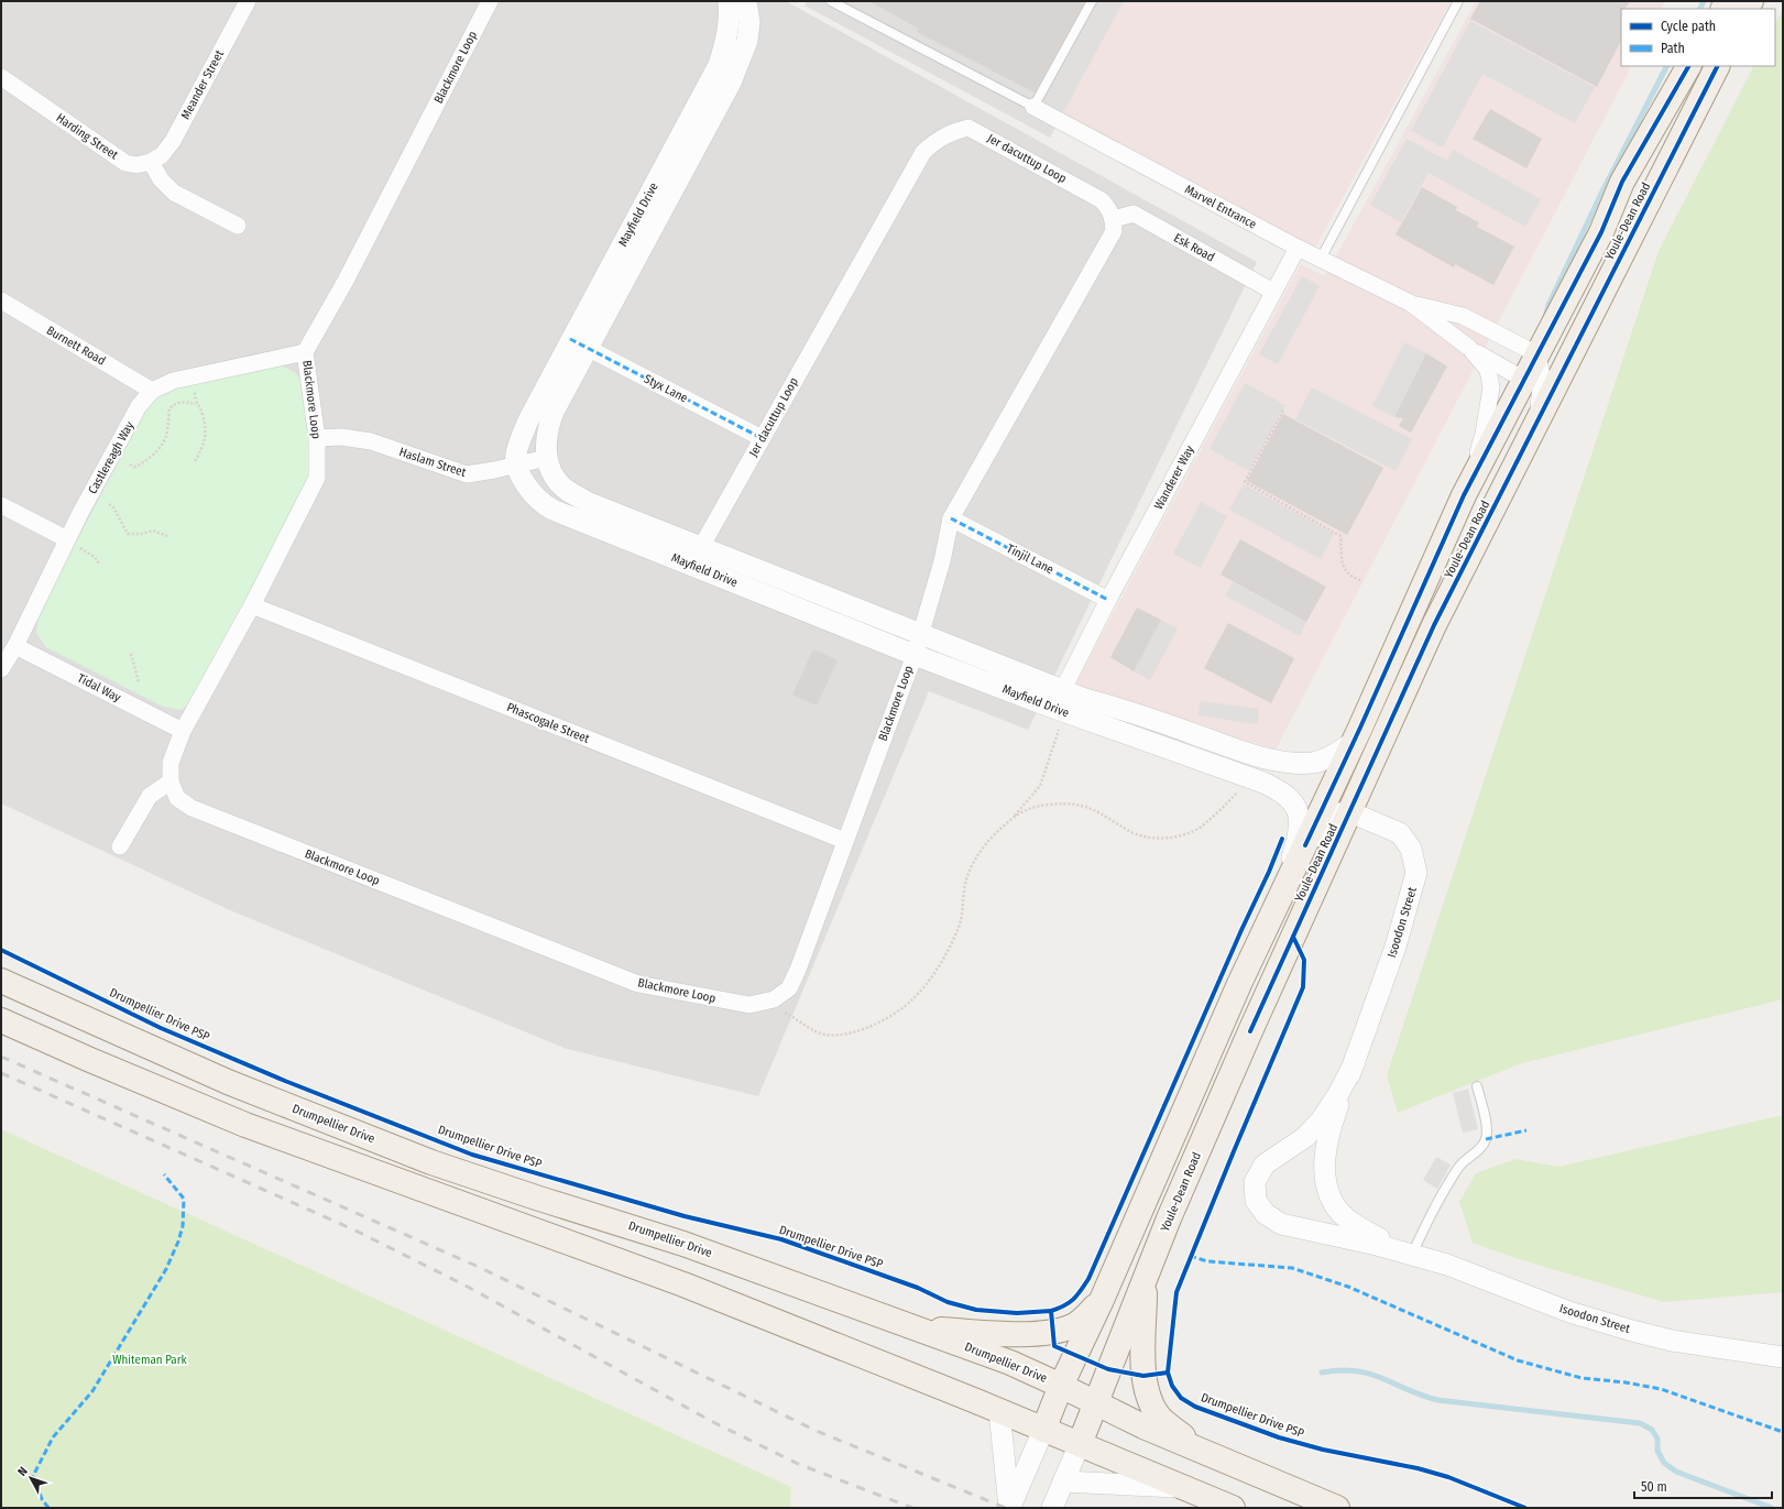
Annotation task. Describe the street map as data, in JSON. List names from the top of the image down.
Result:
{
  "streets": {
    "main road": ["Youle-Dean Road", "Drumpellier Drive"],
    "street": [
      "Blackmore Loop",
      "Meander Street",
      "Harding Street",
      "Jer dacuttup Loop",
      "Marvel Entrance",
      "Mayfield Drive",
      "Esk Road",
      "Burnett Road",
      "Styx Lane",
      "Castlereagh Way",
      "Haslam Street",
      "Wanderer Way",
      "Tinjil Lane",
      "Tidal Way",
      "Phascogale Street",
      "Isoodon Street"
    ],
    "cycle path": ["Drumpellier Drive PSP"]
  },
  "crossings": [
    ["Blackmore Loop", "Mayfield Drive"],
    ["Blackmore Loop", "Castlereagh Way"],
    ["Blackmore Loop", "Haslam Street"],
    ["Blackmore Loop", "Tidal Way"],
    ["Blackmore Loop", "Phascogale Street"],
    ["Meander Street", "Harding Street"],
    ["Jer dacuttup Loop", "Mayfield Drive"],
    ["Jer dacuttup Loop", "Esk Road"],
    ["Jer dacuttup Loop", "Styx Lane"],
    ["Marvel Entrance", "Youle-Dean Road"],
    ["Marvel Entrance", "Wanderer Way"],
    ["Mayfield Drive", "Youle-Dean Road"],
    ["Mayfield Drive", "Styx Lane"],
    ["Mayfield Drive", "Haslam Street"],
    ["Mayfield Drive", "Wanderer Way"],
    ["Youle-Dean Road", "Isoodon Street"],
    ["Youle-Dean Road", "Drumpellier Drive"],
    ["Esk Road", "Wanderer Way"],
    ["Burnett Road", "Castlereagh Way"],
    ["Castlereagh Way", "Tidal Way"],
    ["Wanderer Way", "Tinjil Lane"]
  ],
  "parks": ["Whiteman Park"],
  "legend": ["Cycle path", "Path"],
  "scale_bar": "50 m",
  "north": "top left"
}
